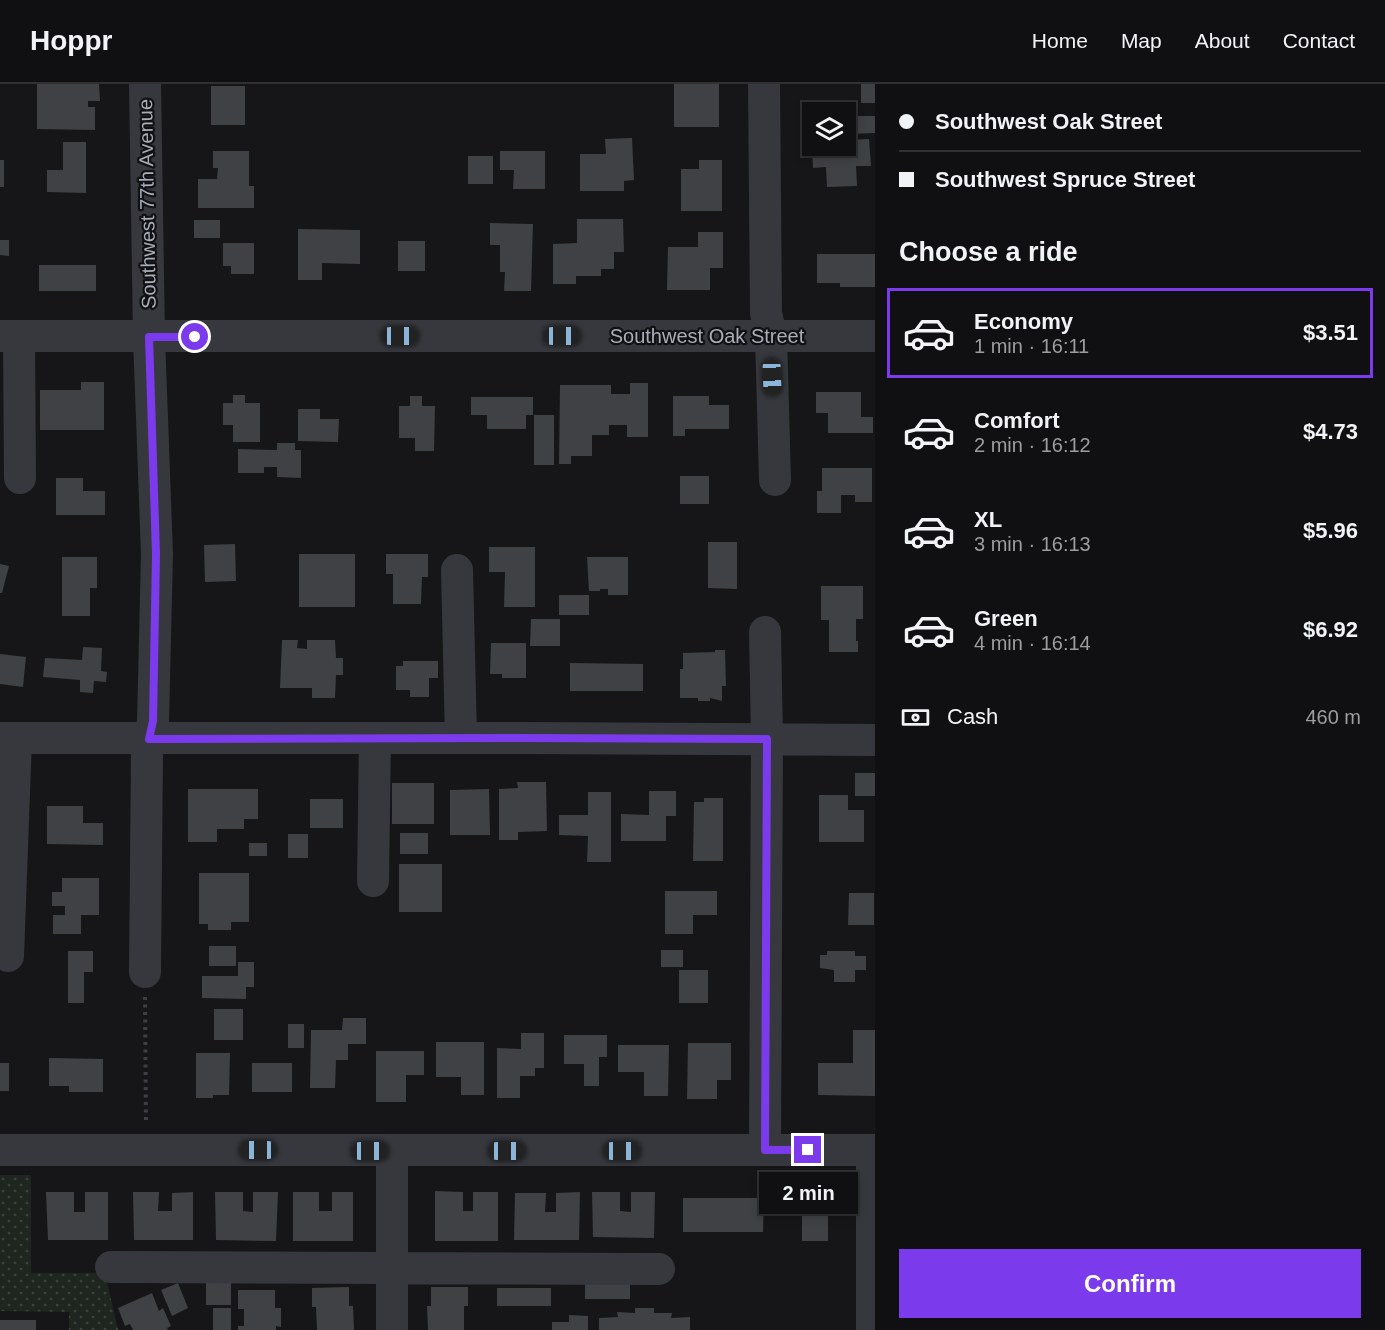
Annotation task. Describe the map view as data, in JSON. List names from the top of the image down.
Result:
{
  "streets": {
    "street": ["Southwest 77th Avenue", "Southwest Oak Street"]
  },
  "crossings": [
    ["Southwest 77th Avenue", "Southwest Oak Street"]
  ],
  "page": {
    "header": "Hoppr",
    "nav": [
      "Home",
      "Map",
      "About",
      "Contact"
    ],
    "banner": ["Southwest Oak Street", "Southwest Spruce Street"],
    "heading": "Choose a ride",
    "list": [
      {
        "name": "Economy",
        "note": "1 min · 16:11",
        "value": "$3.51"
      },
      {
        "name": "Comfort",
        "note": "2 min · 16:12",
        "value": "$4.73"
      },
      {
        "name": "XL",
        "note": "3 min · 16:13",
        "value": "$5.96"
      },
      {
        "name": "Green",
        "note": "4 min · 16:14",
        "value": "$6.92"
      }
    ],
    "pay": ["Cash", "460 m"],
    "bubble": "2 min",
    "buttons": "Confirm"
  }
}
